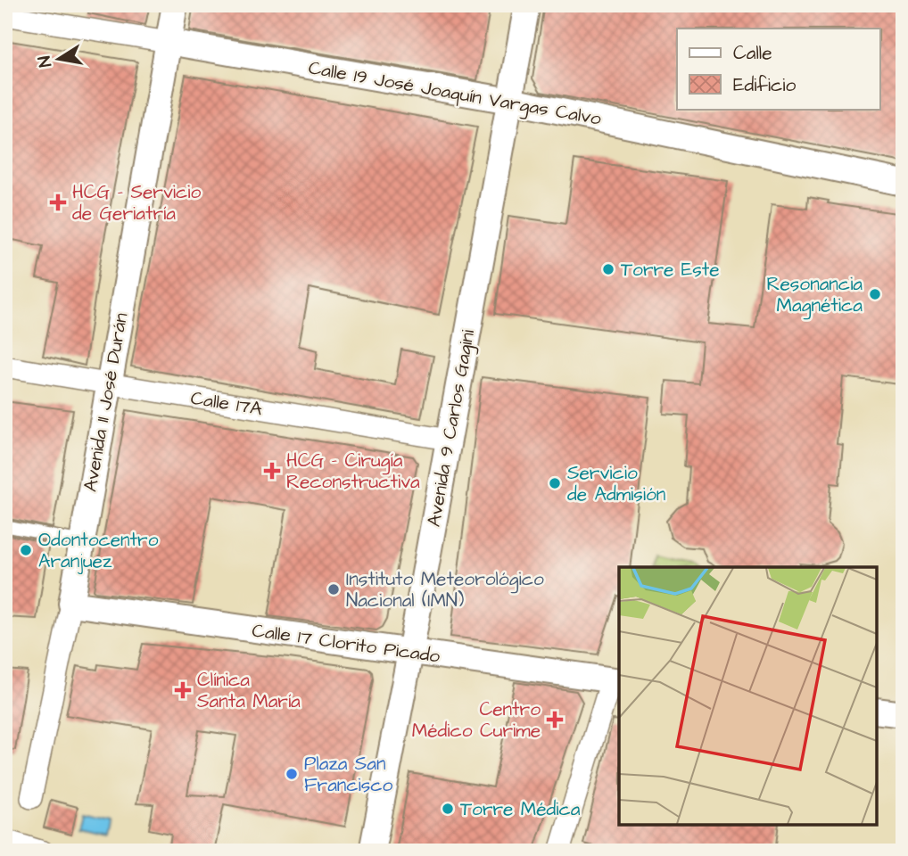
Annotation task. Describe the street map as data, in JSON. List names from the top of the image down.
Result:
{
  "streets": {
    "street": [
      "Calle 19 José Joaquín Vargas Calvo",
      "Avenida 11 José Durán",
      "Calle 17A",
      "Avenida 9 Carlos Gagini",
      "Calle 17 Clorito Picado"
    ]
  },
  "crossings": [
    ["Calle 19 José Joaquín Vargas Calvo", "Avenida 11 José Durán"],
    ["Calle 19 José Joaquín Vargas Calvo", "Avenida 9 Carlos Gagini"],
    ["Avenida 11 José Durán", "Calle 17A"],
    ["Avenida 11 José Durán", "Calle 17 Clorito Picado"],
    ["Calle 17A", "Avenida 9 Carlos Gagini"],
    ["Avenida 9 Carlos Gagini", "Calle 17 Clorito Picado"]
  ],
  "places": {
    "health": [
      "HCG - Servicio de Geriatría",
      "HCG - Cirugía Reconstructiva",
      "Clínica Santa María",
      "Centro Médico Curime"
    ],
    "other": [
      "Torre Este",
      "Resonancia Magnética",
      "Servicio de Admisión",
      "Odontocentro Aranjuez",
      "Instituto Meteorológico Nacional (IMN)",
      "Plaza San Francisco",
      "Torre Médica"
    ]
  },
  "legend": ["Calle", "Edificio"],
  "north": "left"
}
